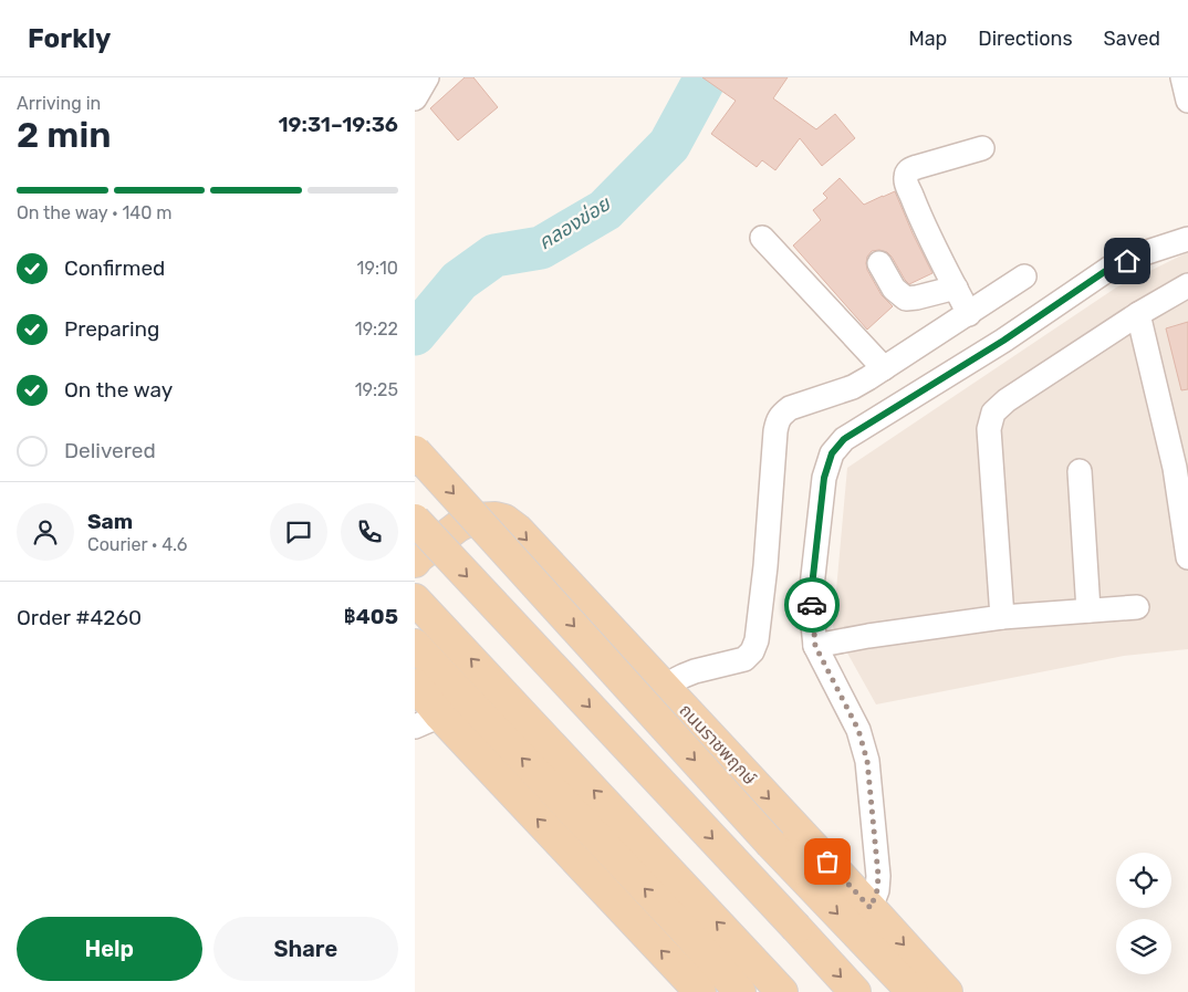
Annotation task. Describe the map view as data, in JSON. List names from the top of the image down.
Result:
{
  "streets": {
    "main road": ["ถนนราชพฤกษ์"]
  },
  "water": ["คลองข่อย"],
  "page": {
    "header": "Forkly",
    "nav": ["Map", "Directions", "Saved"],
    "heading": ["2 min", "Arriving in", "19:31–19:36"],
    "panel": [
      "Sam",
      "Courier · 4.6",
      "Order #4260",
      "฿405"
    ],
    "bar": "On the way · 140 m",
    "list": [
      ["Confirmed", "19:10"],
      ["Preparing", "19:22"],
      ["On the way", "19:25"],
      "Delivered"
    ],
    "buttons": ["Help", "Share"]
  }
}
